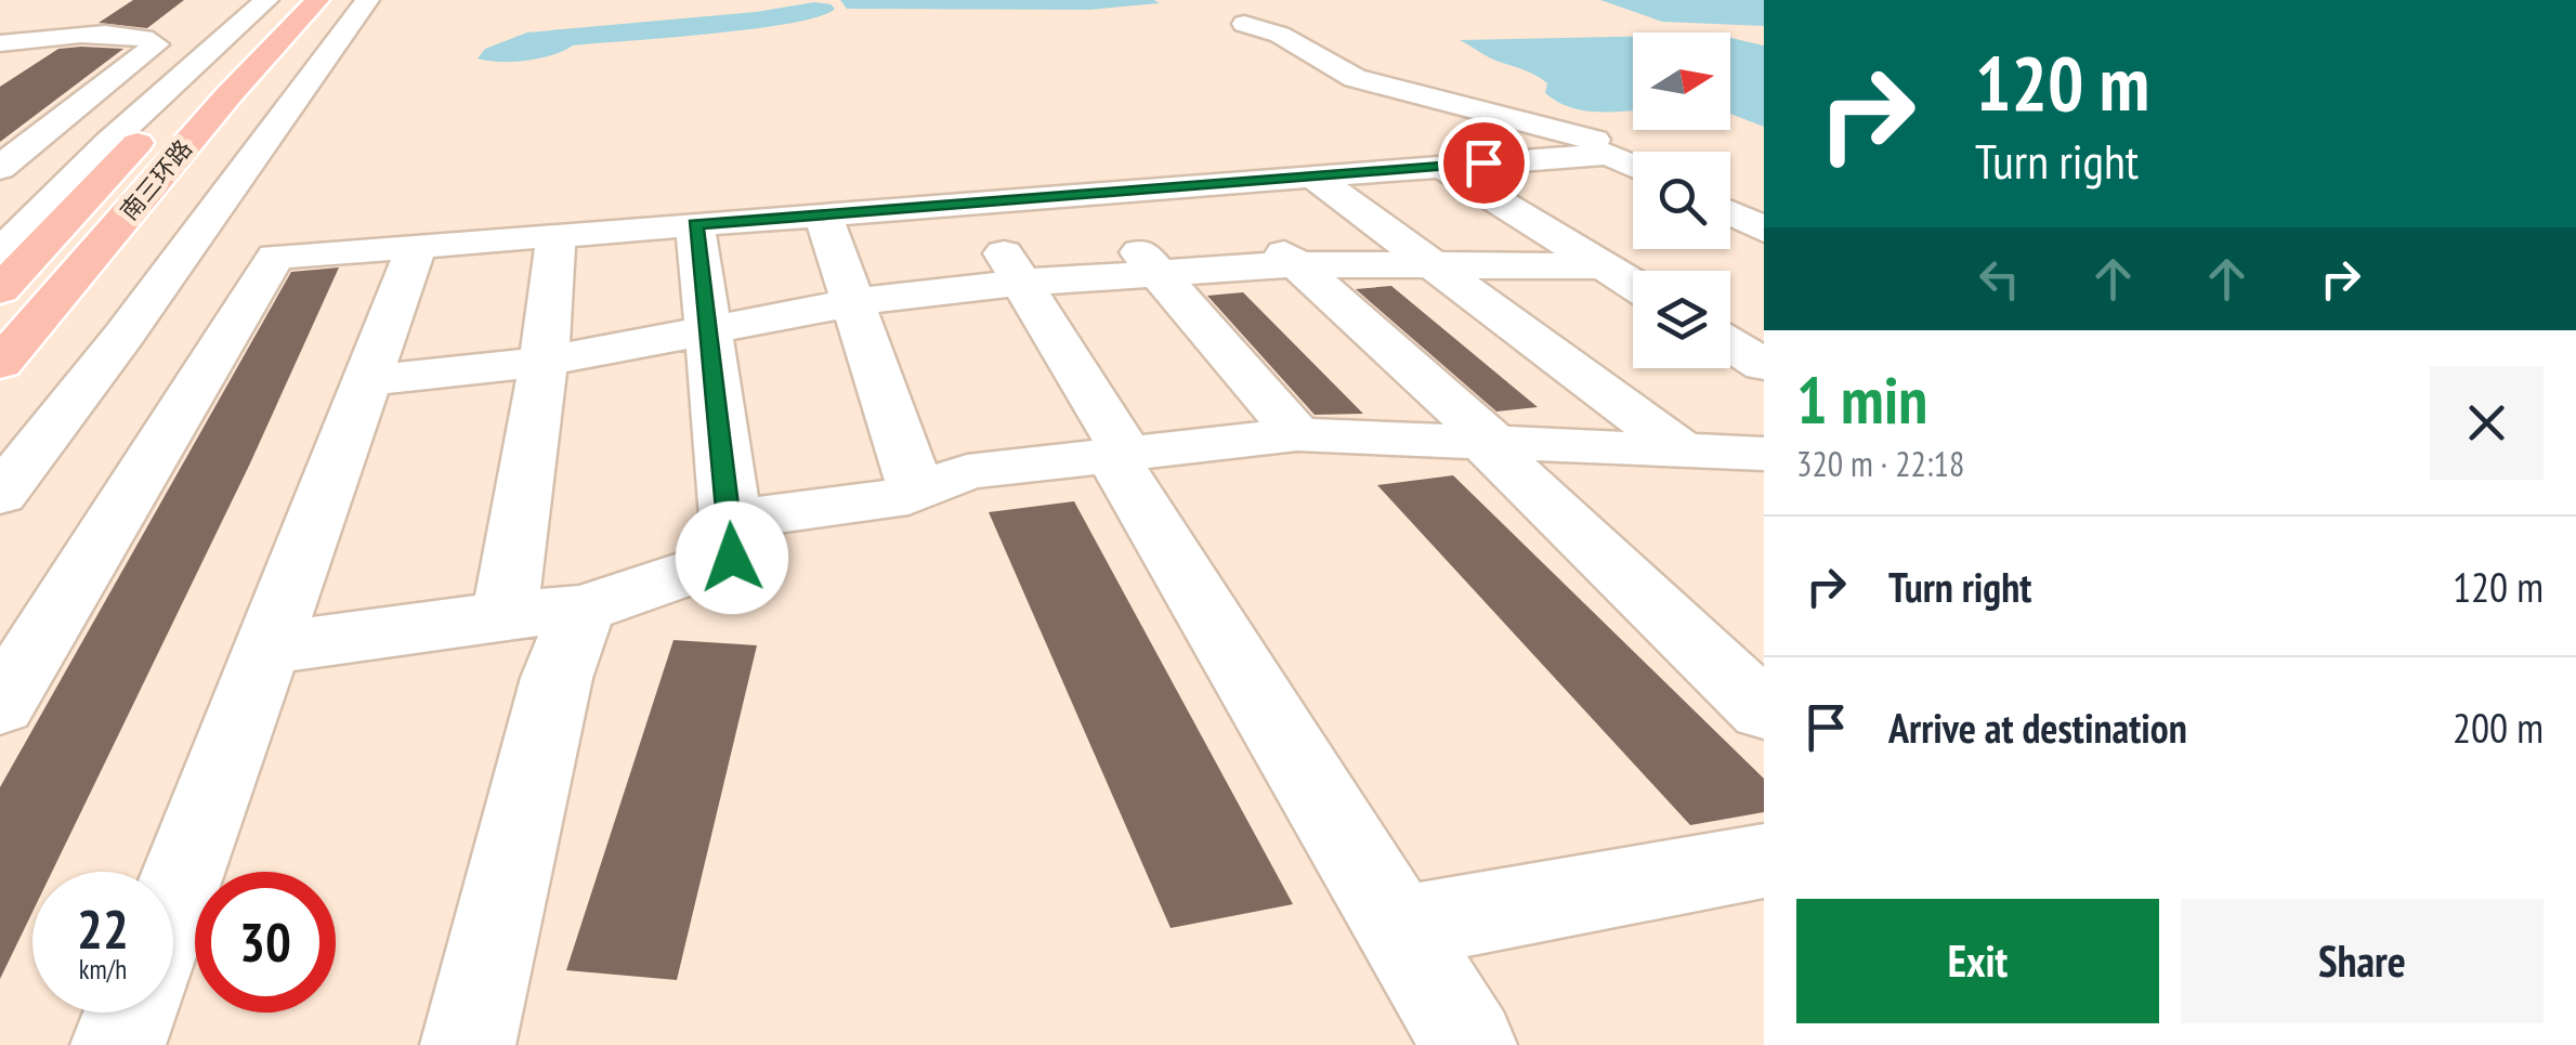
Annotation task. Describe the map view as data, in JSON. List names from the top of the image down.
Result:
{
  "streets": {
    "main road": ["南三环路"]
  },
  "north": "right",
  "page": {
    "turn": ["120 m", "Turn right"],
    "heading": ["1 min", "320 m · 22:18"],
    "list": [
      {
        "name": "Turn right",
        "value": "120 m"
      },
      {
        "name": "Arrive at destination",
        "value": "200 m"
      }
    ],
    "speed": "22 km/h",
    "limit": "30",
    "buttons": ["Exit", "Share"]
  }
}
